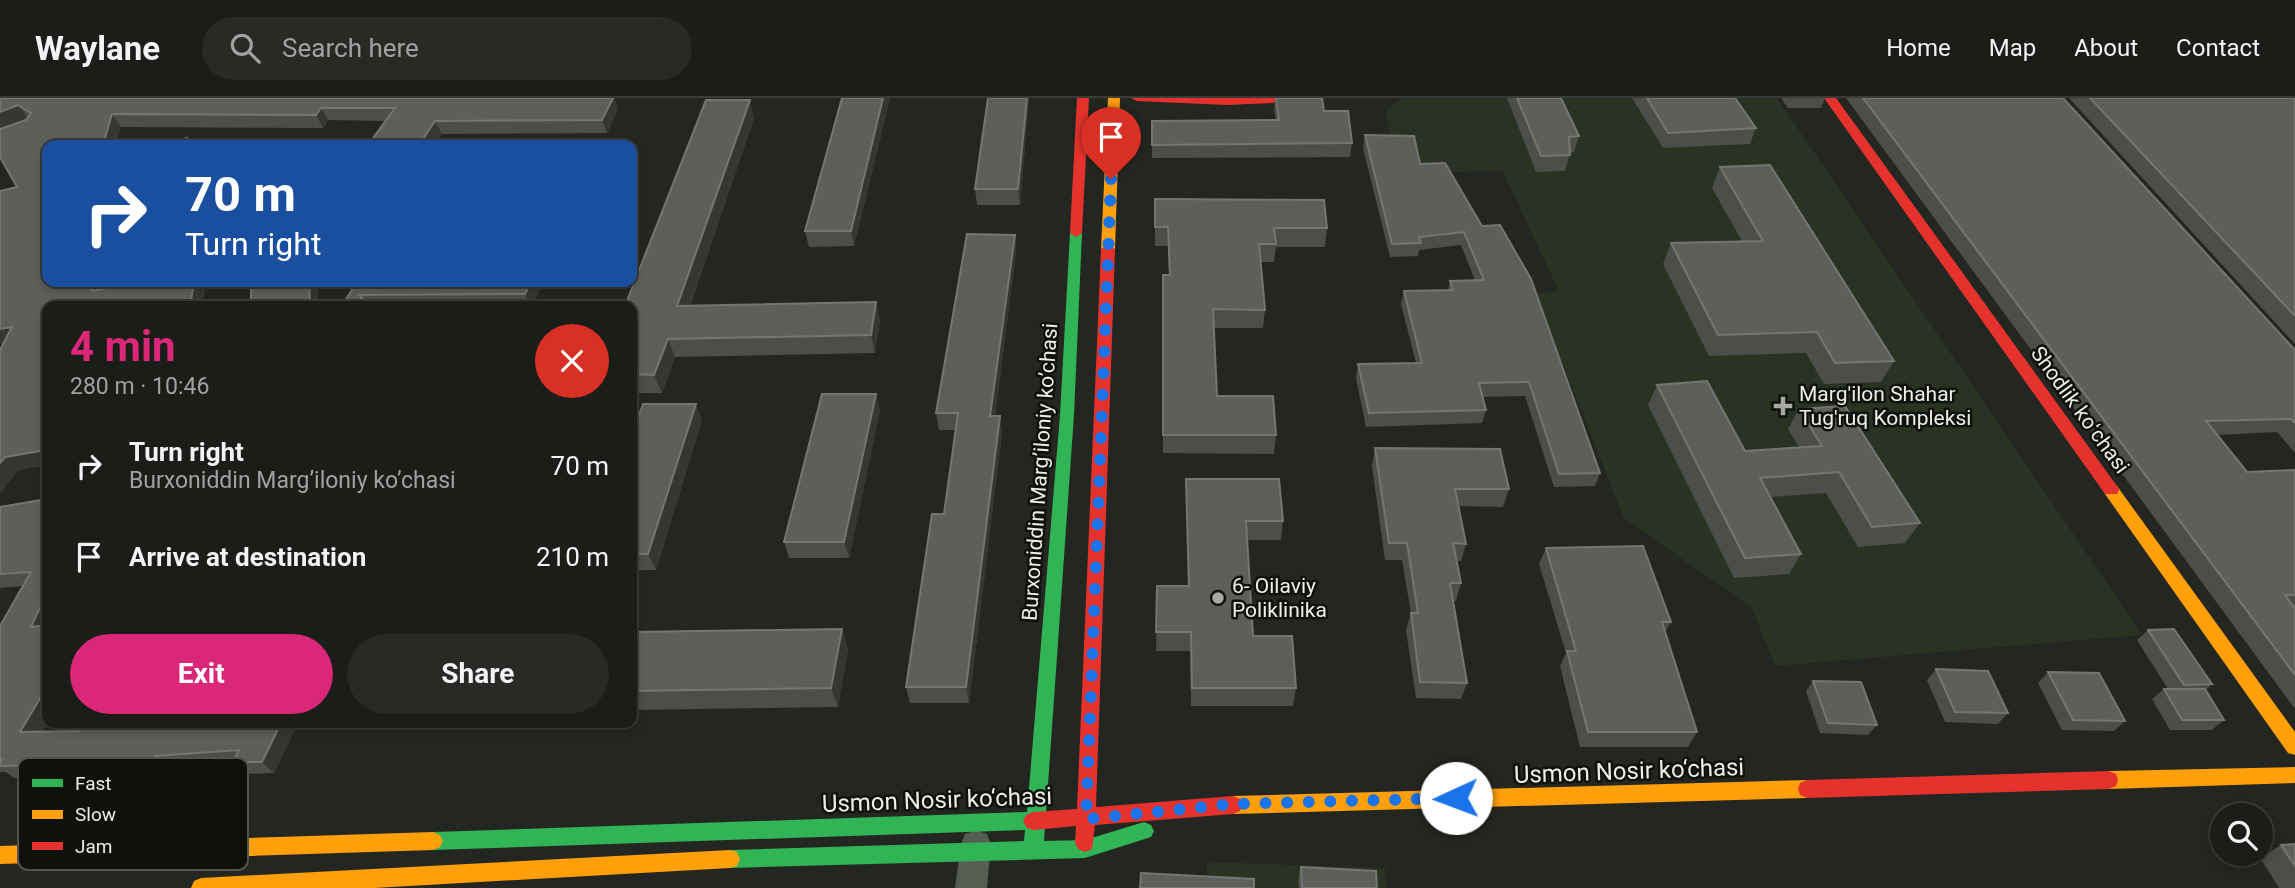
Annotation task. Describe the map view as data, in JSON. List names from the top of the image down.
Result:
{
  "streets": {
    "main road": ["Shodlik koʻchasi", "Burxoniddin Marg’iloniy ko’chasi", "Usmon Nosir ko‘chasi"]
  },
  "crossings": [
    ["Burxoniddin Marg’iloniy ko’chasi", "Usmon Nosir ko‘chasi"]
  ],
  "places": {
    "health": ["Marg'ilon Shahar Tug'ruq Kompleksi"],
    "other": ["6- Oilaviy Poliklinika"]
  },
  "legend": ["Fast", "Slow", "Jam"],
  "page": {
    "header": "Waylane",
    "search": "Search here",
    "nav": [
      "Home",
      "Map",
      "About",
      "Contact"
    ],
    "turn": ["70 m", "Turn right"],
    "heading": ["4 min", "280 m · 10:46"],
    "list": [
      {
        "name": "Turn right",
        "note": "Burxoniddin Marg’iloniy ko’chasi",
        "value": "70 m"
      },
      {
        "name": "Arrive at destination",
        "value": "210 m"
      }
    ],
    "buttons": ["Exit", "Share"]
  }
}
